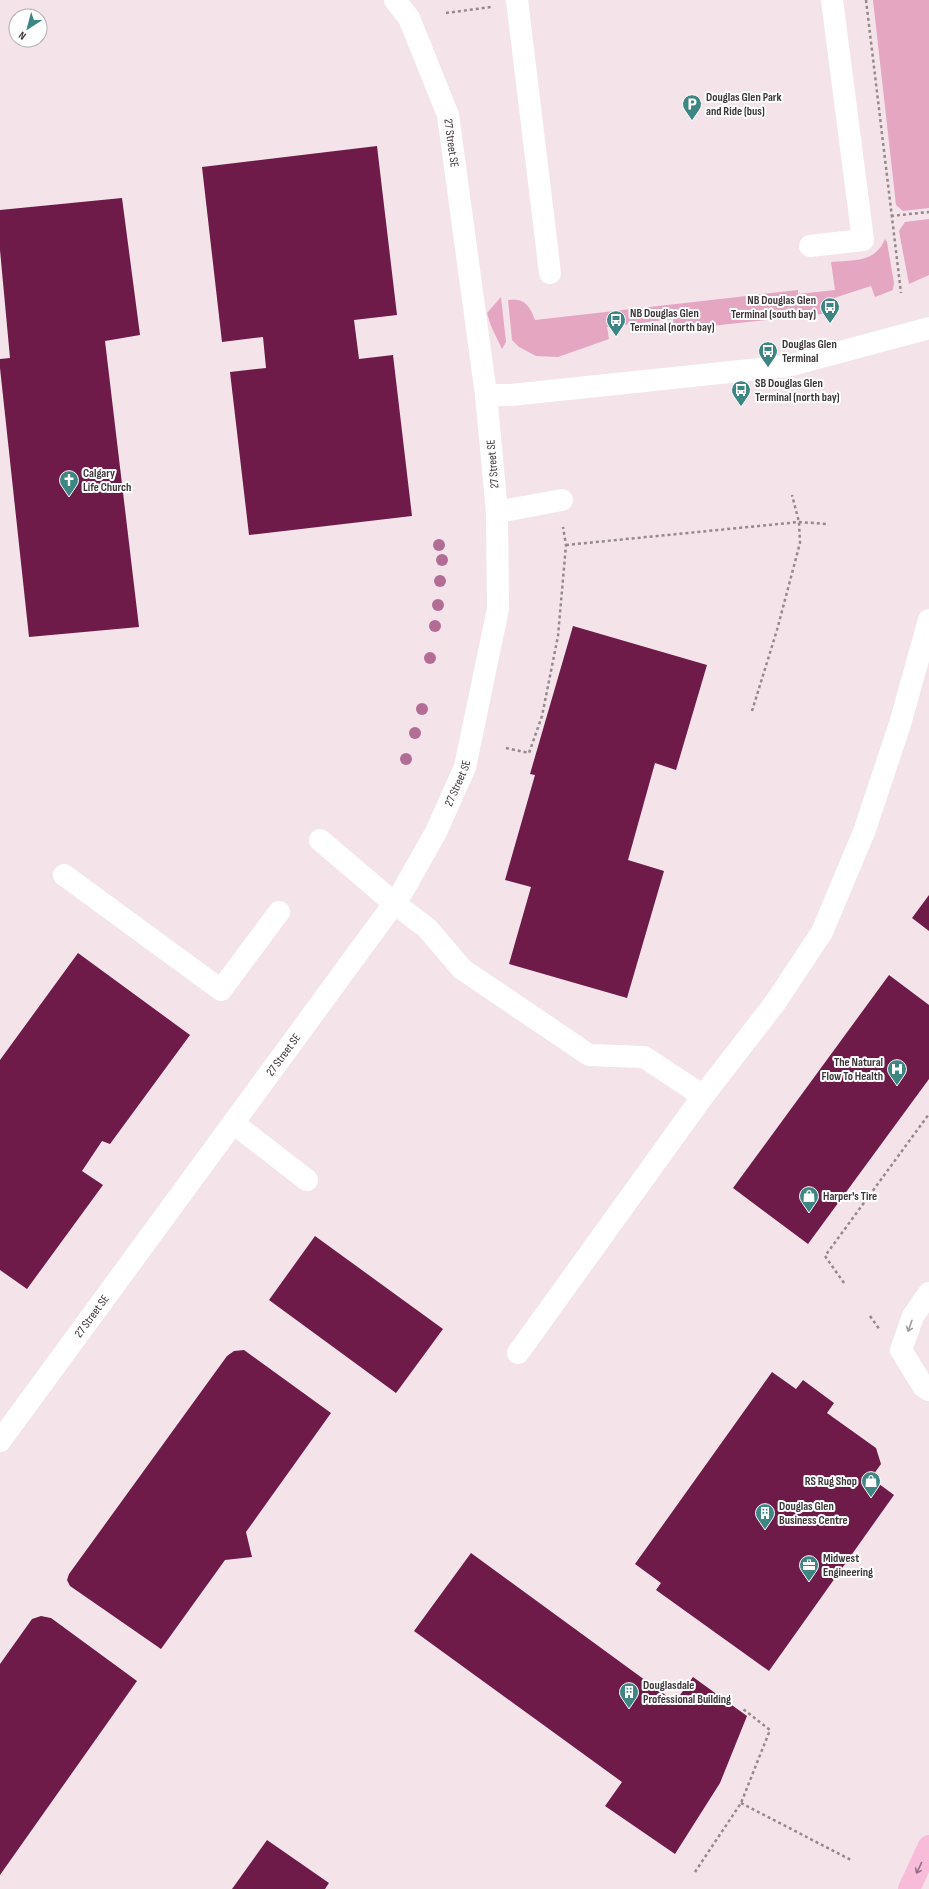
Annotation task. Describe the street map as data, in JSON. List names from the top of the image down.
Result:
{
  "streets": {
    "street": ["27 Street SE"]
  },
  "places": {
    "parking": ["Douglas Glen Park and Ride (bus)"],
    "bus stop": [
      "NB Douglas Glen Terminal (south bay)",
      "NB Douglas Glen Terminal (north bay)",
      "Douglas Glen Terminal",
      "SB Douglas Glen Terminal (north bay)"
    ],
    "church": ["Calgary Life Church"],
    "hospital": ["The Natural Flow To Health"],
    "shop": ["Harper's Tire", "RS Rug Shop"],
    "building": ["Douglas Glen Business Centre", "Douglasdale Professional Building"],
    "office": ["Midwest Engineering"]
  },
  "north": "bottom left"
}
